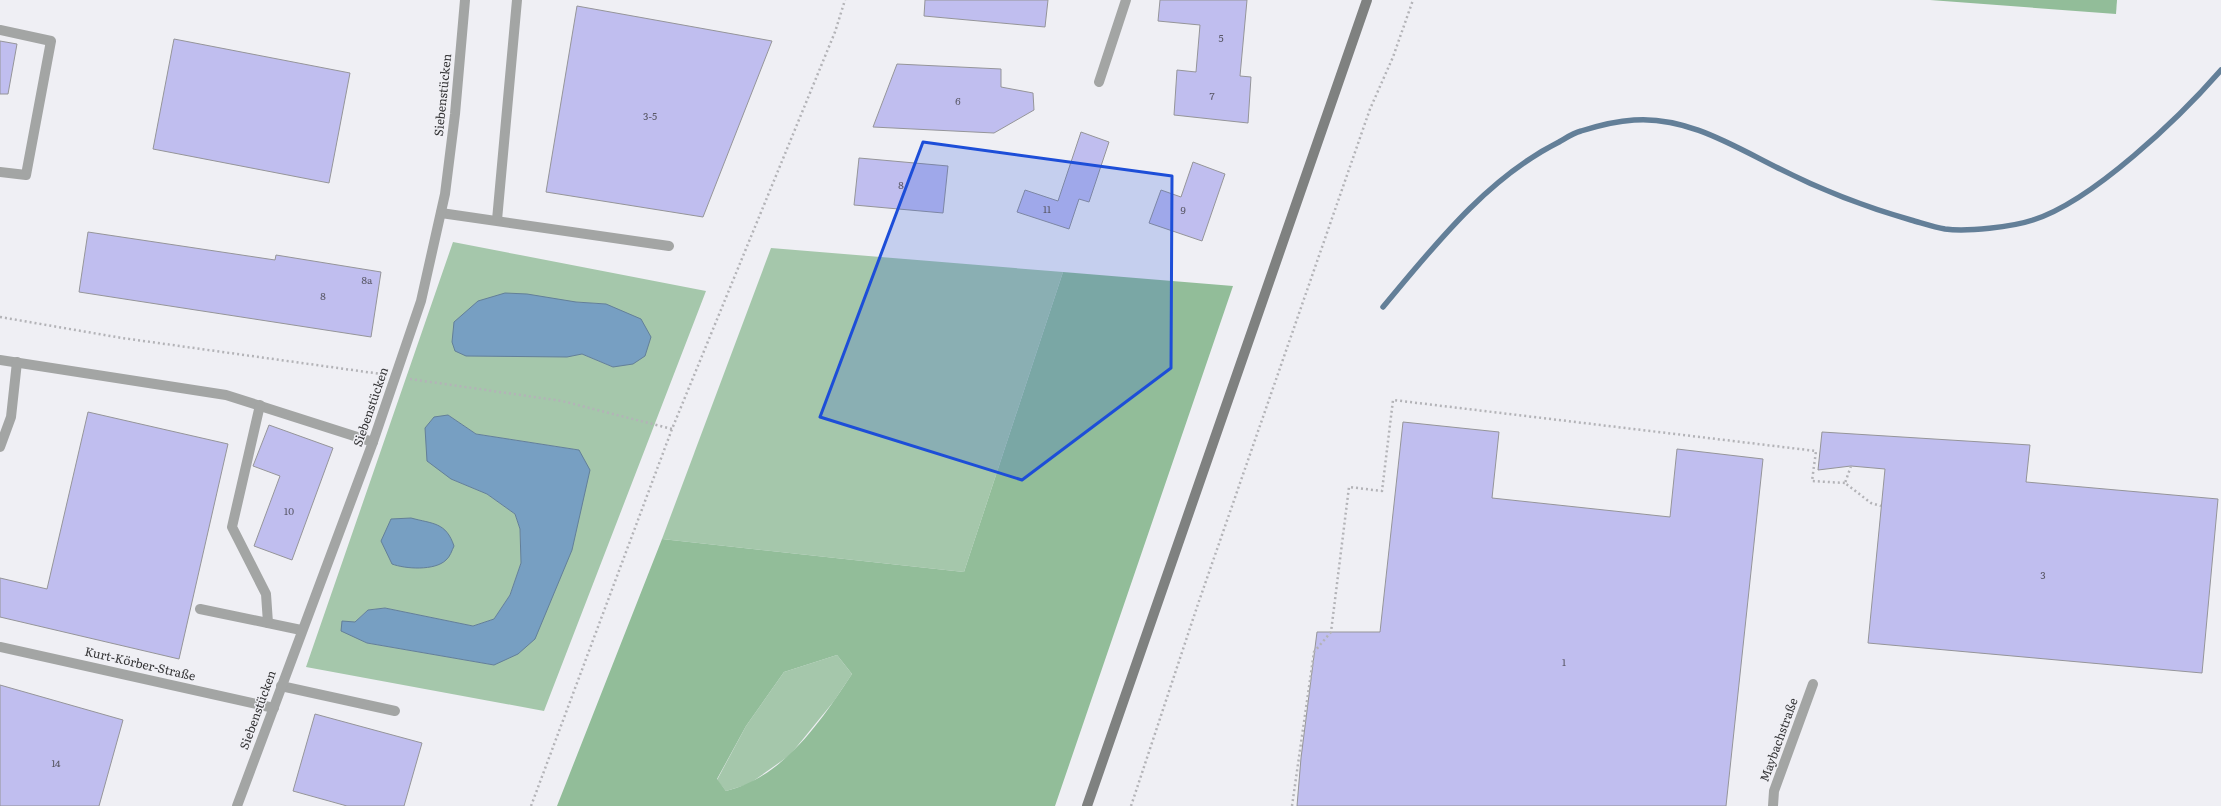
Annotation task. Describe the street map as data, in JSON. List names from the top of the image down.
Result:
{
  "streets": {
    "street": ["Siebenstücken", "Kurt-Körber-Straße", "Maybachstraße"]
  },
  "crossings": [
    ["Siebenstücken", "Kurt-Körber-Straße"]
  ],
  "house_numbers": [
    "5",
    "7",
    "6",
    "3-5",
    "8",
    "11",
    "9",
    "8a",
    "8",
    "10",
    "3",
    "1",
    "14"
  ]
}
